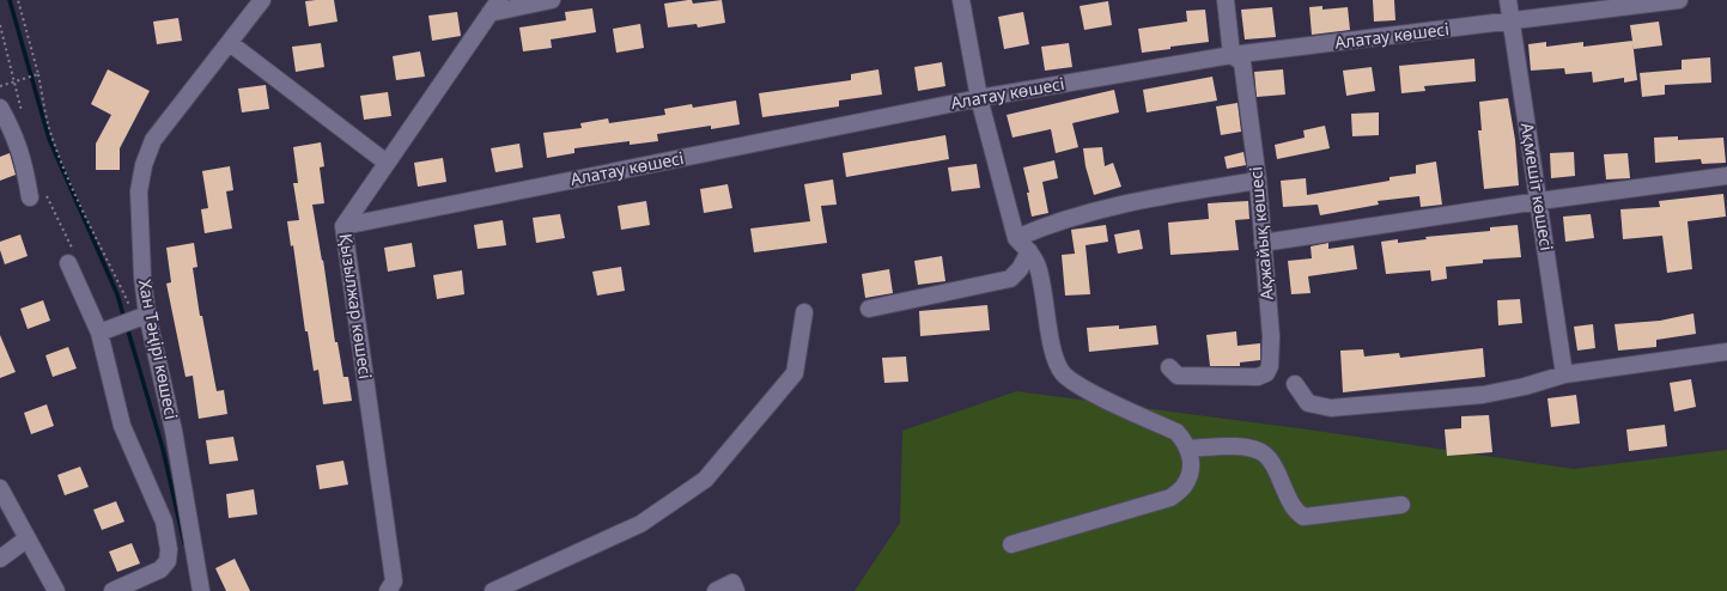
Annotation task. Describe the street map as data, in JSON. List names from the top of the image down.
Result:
{
  "streets": {
    "street": [
      "Алатау көшесі",
      "Ақмешіт көшесі",
      "Ақжайық көшесі",
      "Қызылжар көшесі",
      "Хан Тәңірі көшесі"
    ]
  },
  "crossings": [
    ["Алатау көшесі", "Ақмешіт көшесі"],
    ["Алатау көшесі", "Ақжайық көшесі"],
    ["Алатау көшесі", "Қызылжар көшесі"]
  ]
}
